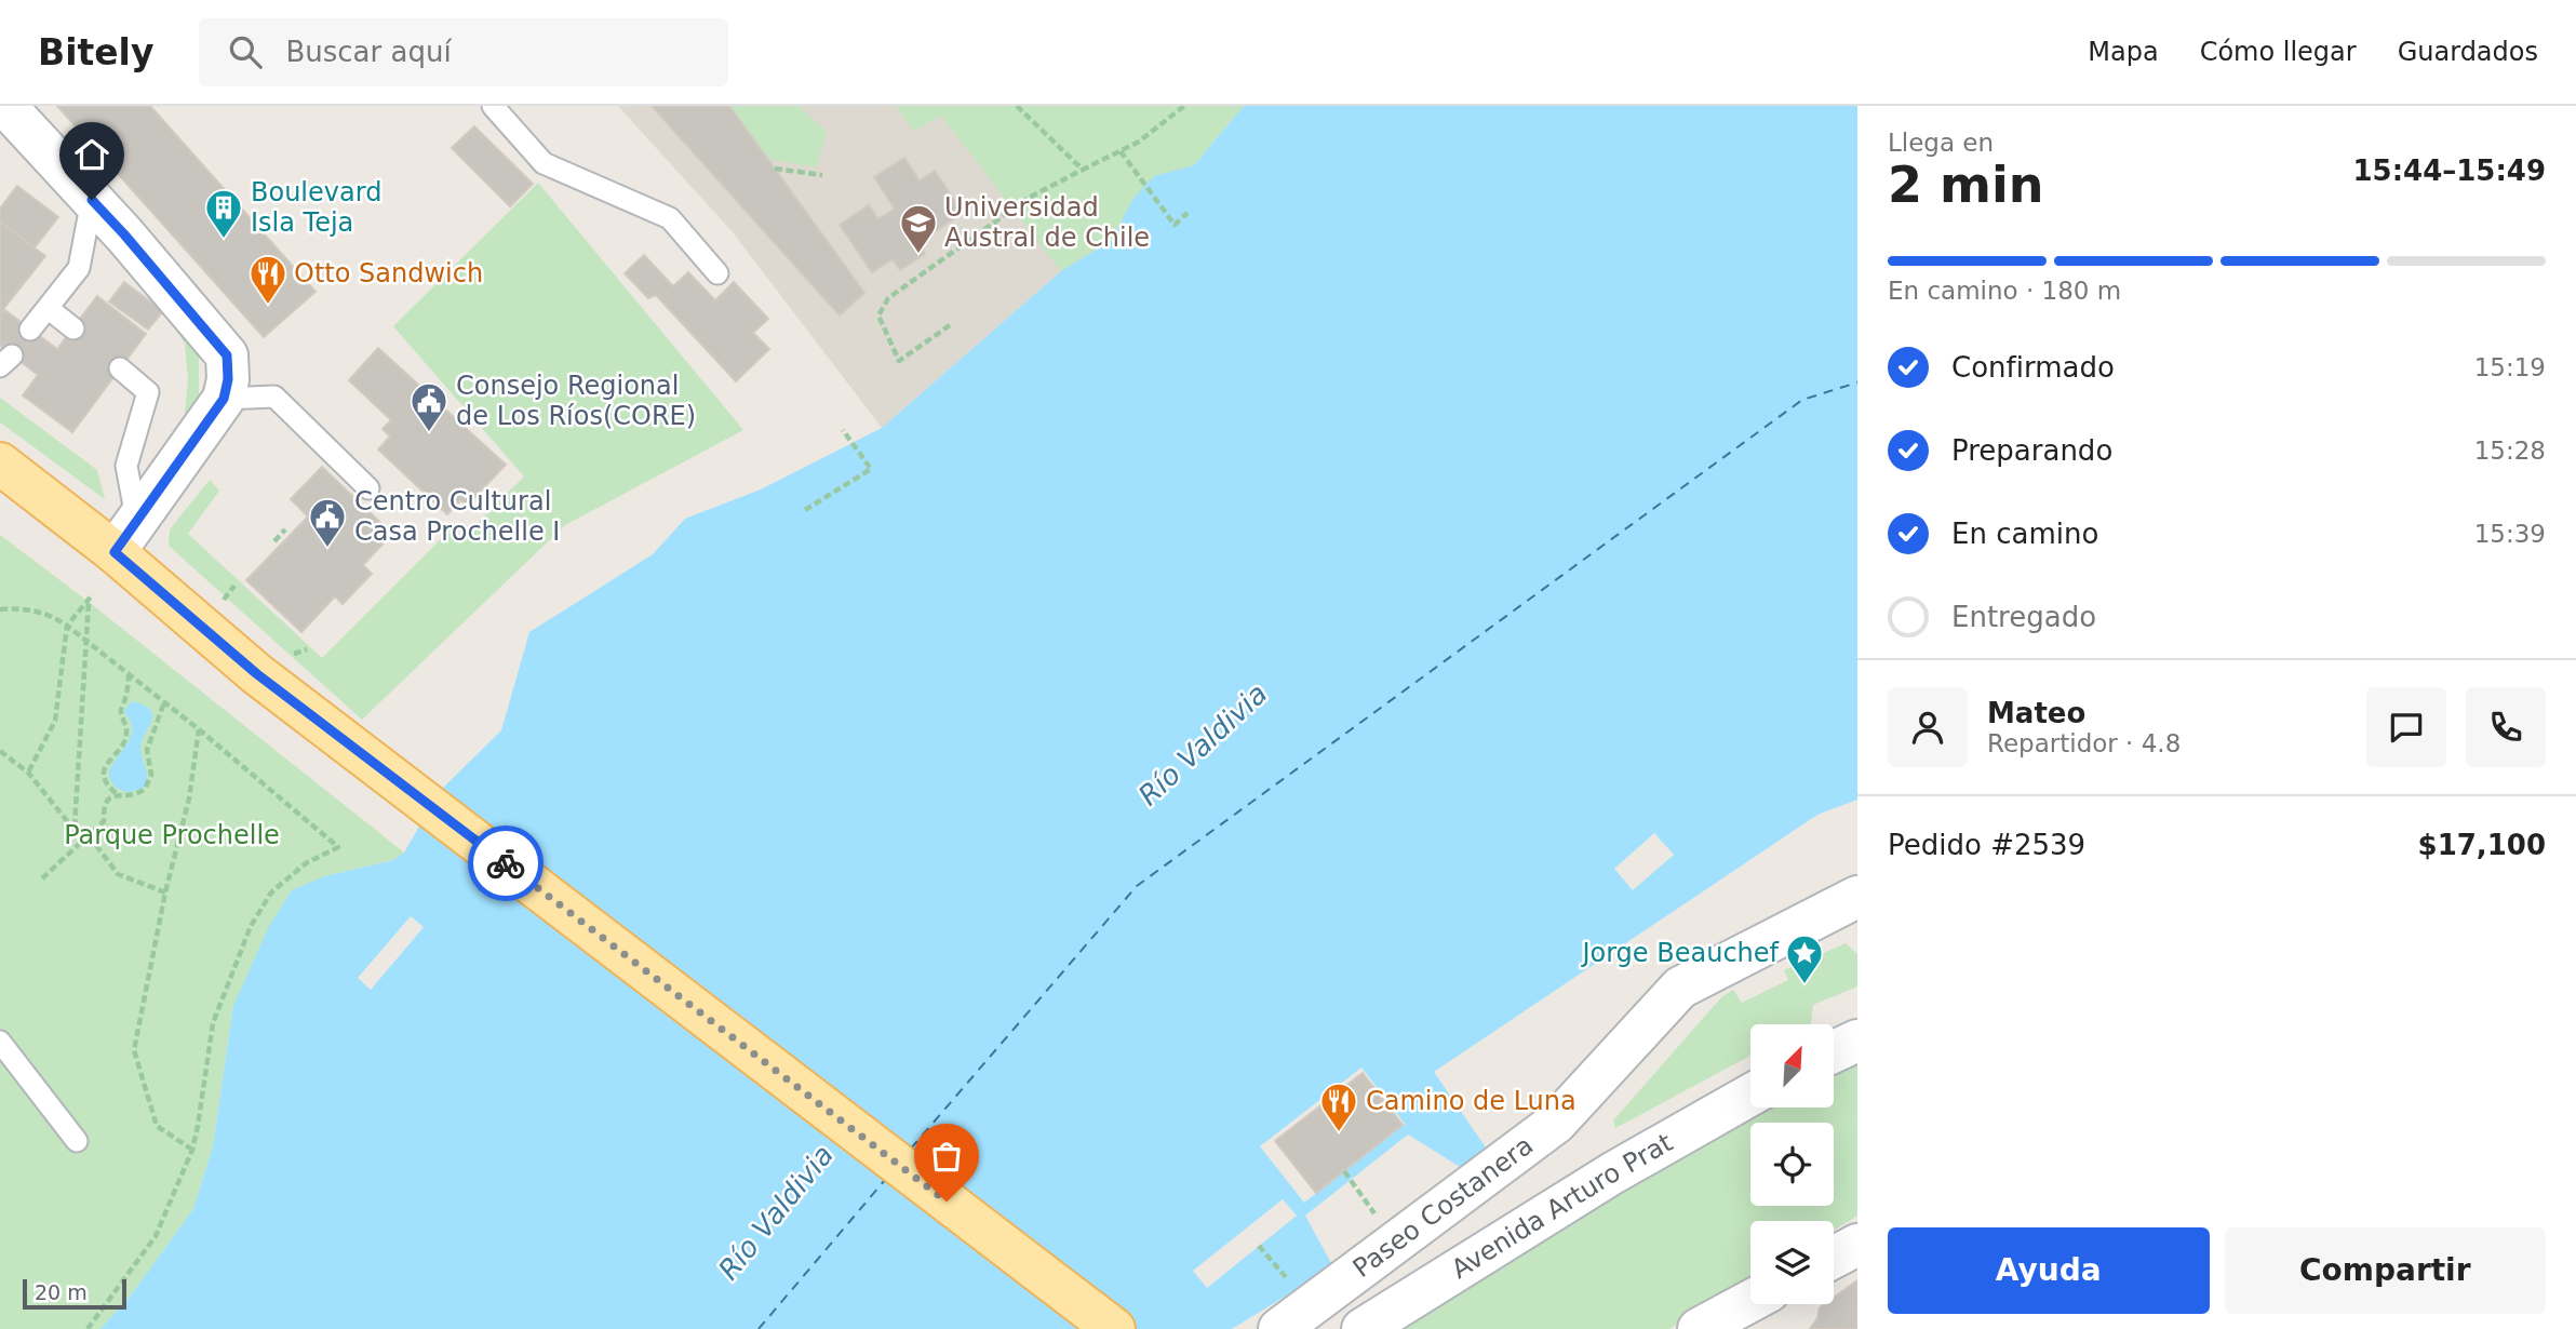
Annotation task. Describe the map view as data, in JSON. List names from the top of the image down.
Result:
{
  "streets": {
    "street": ["Paseo Costanera", "Avenida Arturo Prat"]
  },
  "water": ["Río Valdivia"],
  "parks": ["Parque Prochelle"],
  "places": {
    "building": ["Boulevard Isla Teja"],
    "school or university": ["Universidad Austral de Chile"],
    "restaurant": ["Otto Sandwich", "Camino de Luna"],
    "public building": ["Consejo Regional de Los Ríos(CORE)", "Centro Cultural Casa Prochelle I"],
    "place": ["Jorge Beauchef"]
  },
  "scale_bar": "20 m",
  "north": "top right",
  "page": {
    "header": "Bitely",
    "search": "Buscar aquí",
    "nav": ["Mapa", "Cómo llegar", "Guardados"],
    "heading": ["2 min", "Llega en", "15:44–15:49"],
    "panel": [
      "Mateo",
      "Repartidor · 4.8",
      "Pedido #2539",
      "$17,100"
    ],
    "bar": "En camino · 180 m",
    "list": [
      ["Confirmado", "15:19"],
      ["Preparando", "15:28"],
      ["En camino", "15:39"],
      "Entregado"
    ],
    "buttons": ["Ayuda", "Compartir"],
    "scale": "20 m"
  }
}
